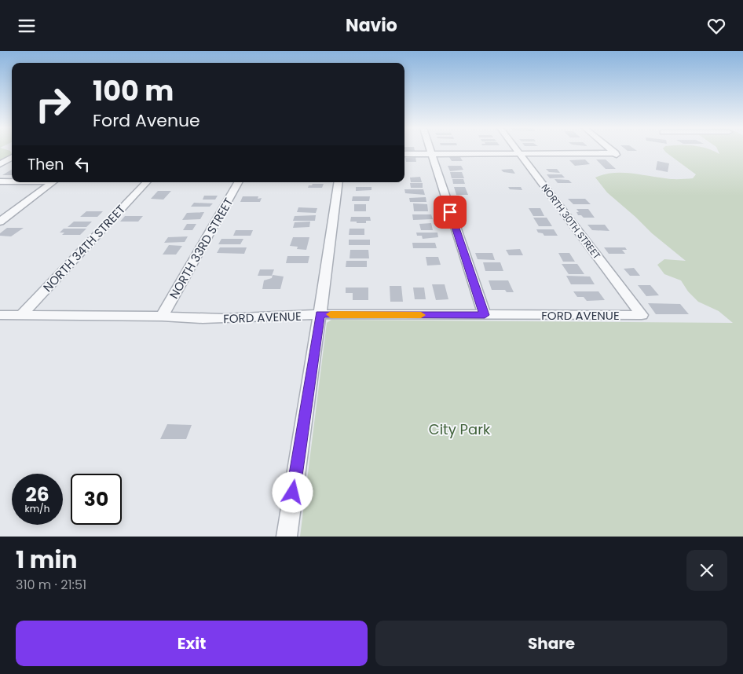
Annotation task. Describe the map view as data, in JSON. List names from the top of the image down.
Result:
{
  "streets": {
    "street": [
      "NORTH 30TH STREET",
      "NORTH 34TH STREET",
      "NORTH 33RD STREET",
      "FORD AVENUE"
    ]
  },
  "crossings": [
    ["NORTH 30TH STREET", "FORD AVENUE"],
    ["NORTH 34TH STREET", "FORD AVENUE"],
    ["NORTH 33RD STREET", "FORD AVENUE"]
  ],
  "parks": ["City Park"],
  "page": {
    "header": "Navio",
    "turn": ["100 m", "Ford Avenue"],
    "then": "Then",
    "speed": "26 km/h",
    "limit": "30",
    "heading": ["1 min", "310 m · 21:51"],
    "buttons": ["Exit", "Share"]
  }
}
